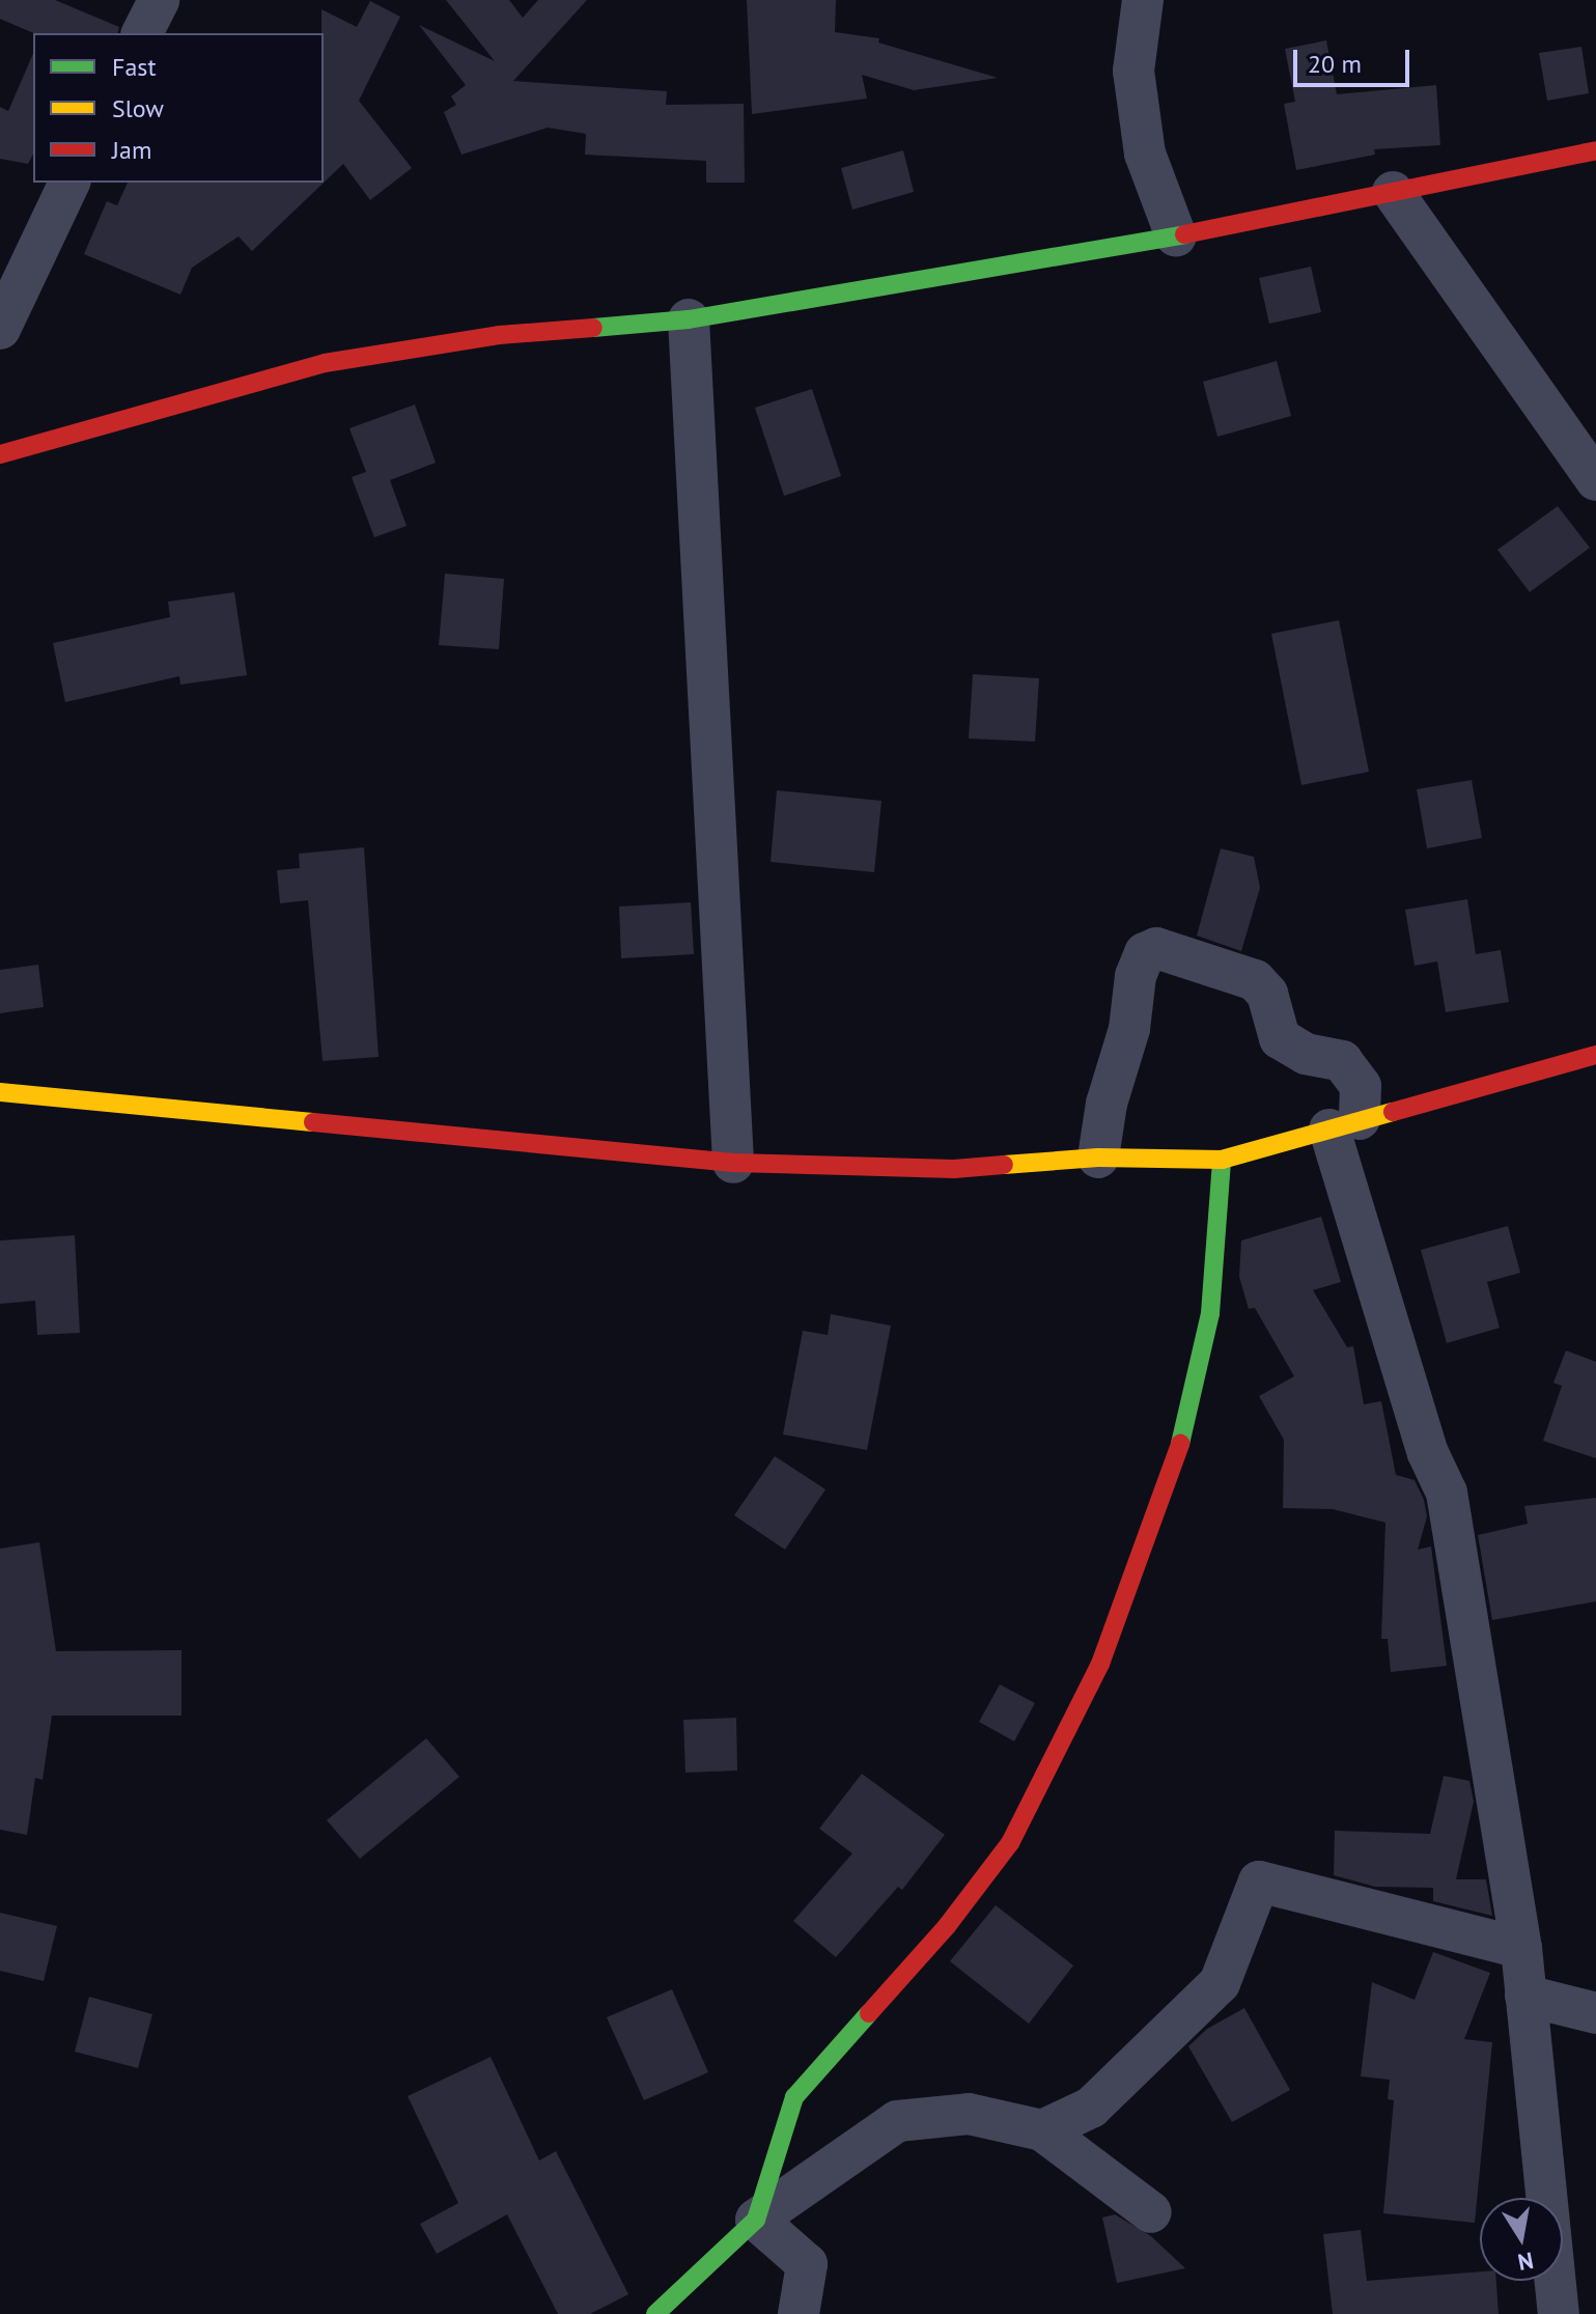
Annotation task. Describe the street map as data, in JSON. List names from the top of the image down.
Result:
{
  "legend": ["Fast", "Slow", "Jam"],
  "scale_bar": "20 m",
  "north": "bottom"
}
